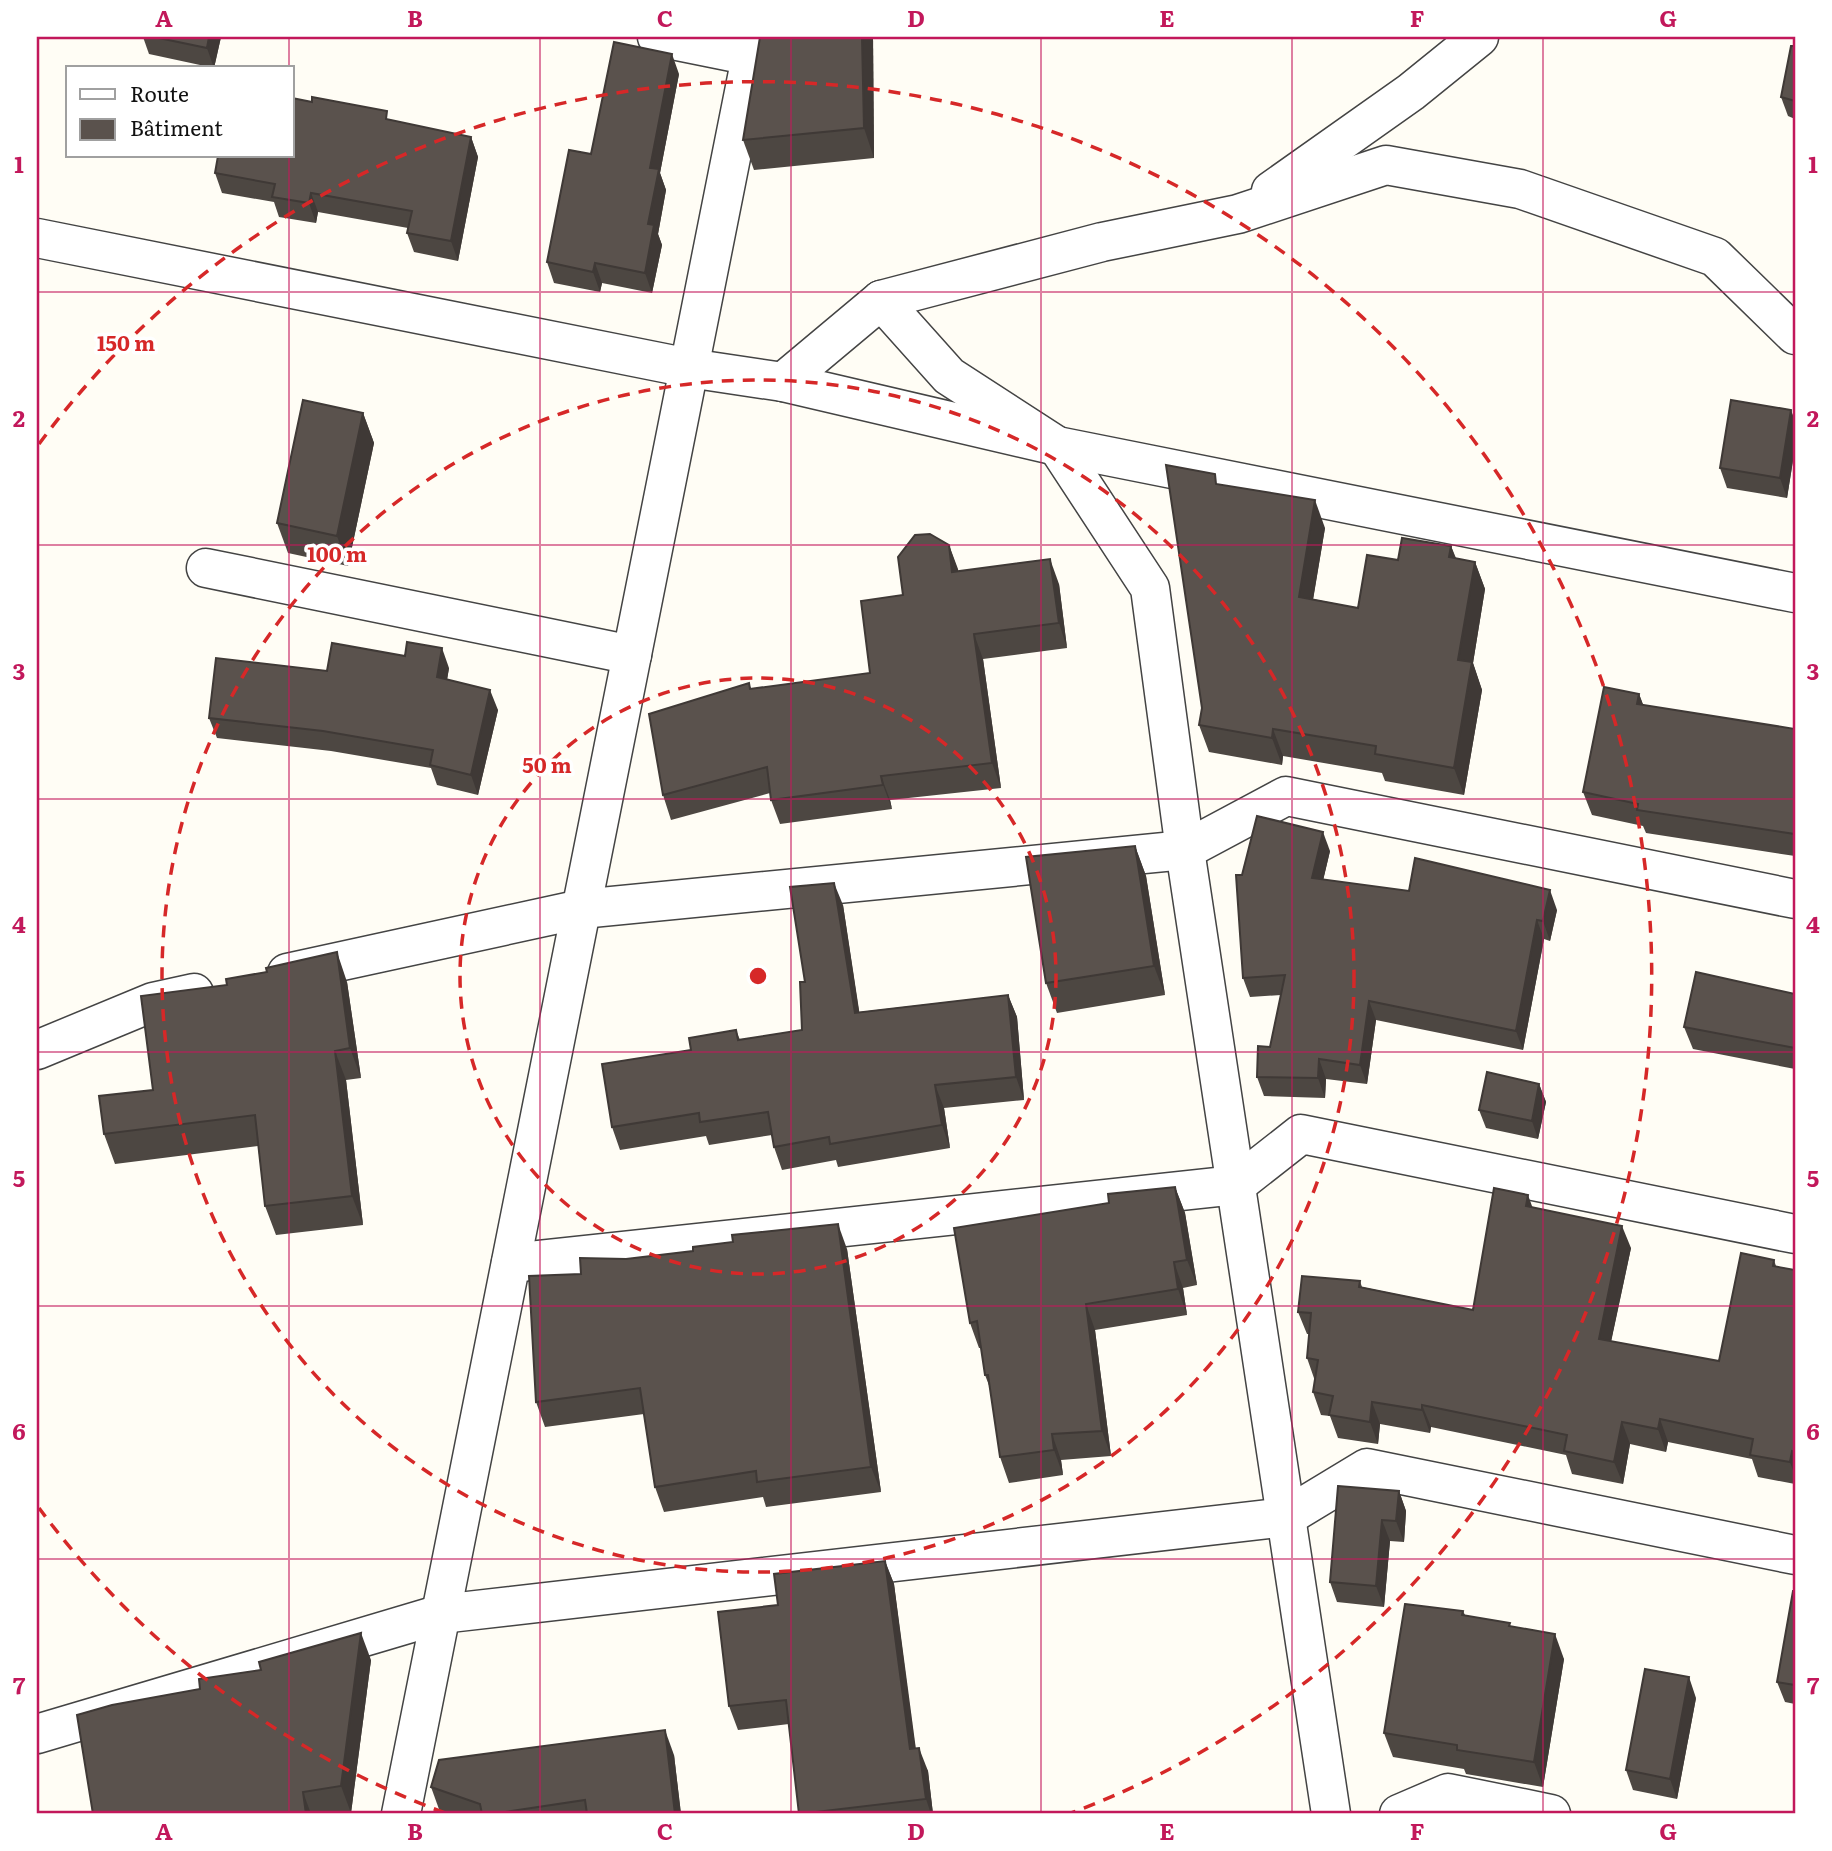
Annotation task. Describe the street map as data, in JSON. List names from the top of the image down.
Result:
{
  "legend": ["Route", "Bâtiment"],
  "grid": {
    "columns": [
      "A",
      "B",
      "C",
      "D",
      "E",
      "F",
      "G"
    ],
    "rows": [
      "1",
      "2",
      "3",
      "4",
      "5",
      "6",
      "7"
    ]
  },
  "rings": ["150 m", "100 m", "50 m"]
}
